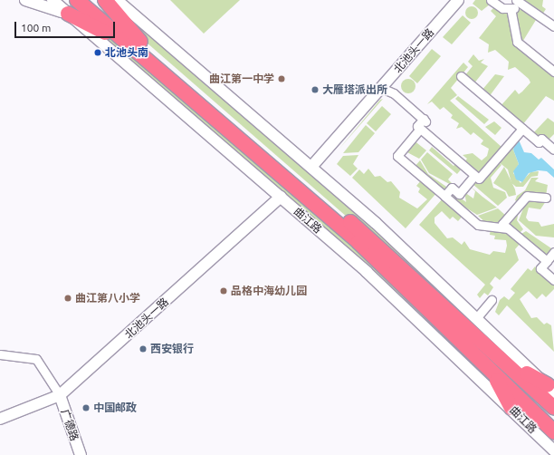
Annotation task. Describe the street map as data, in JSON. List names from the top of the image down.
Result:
{
  "streets": {
    "highway": ["曲江路"],
    "main road": ["北池头一路", "广德路"]
  },
  "crossings": [
    ["北池头一路", "曲江路"],
    ["北池头一路", "广德路"]
  ],
  "places": [
    "北池头南",
    "曲江第一中学",
    "大雁塔派出所",
    "品格中海幼儿园",
    "曲江第八小学",
    "西安银行",
    "中国邮政"
  ],
  "scale_bar": "100 m"
}
